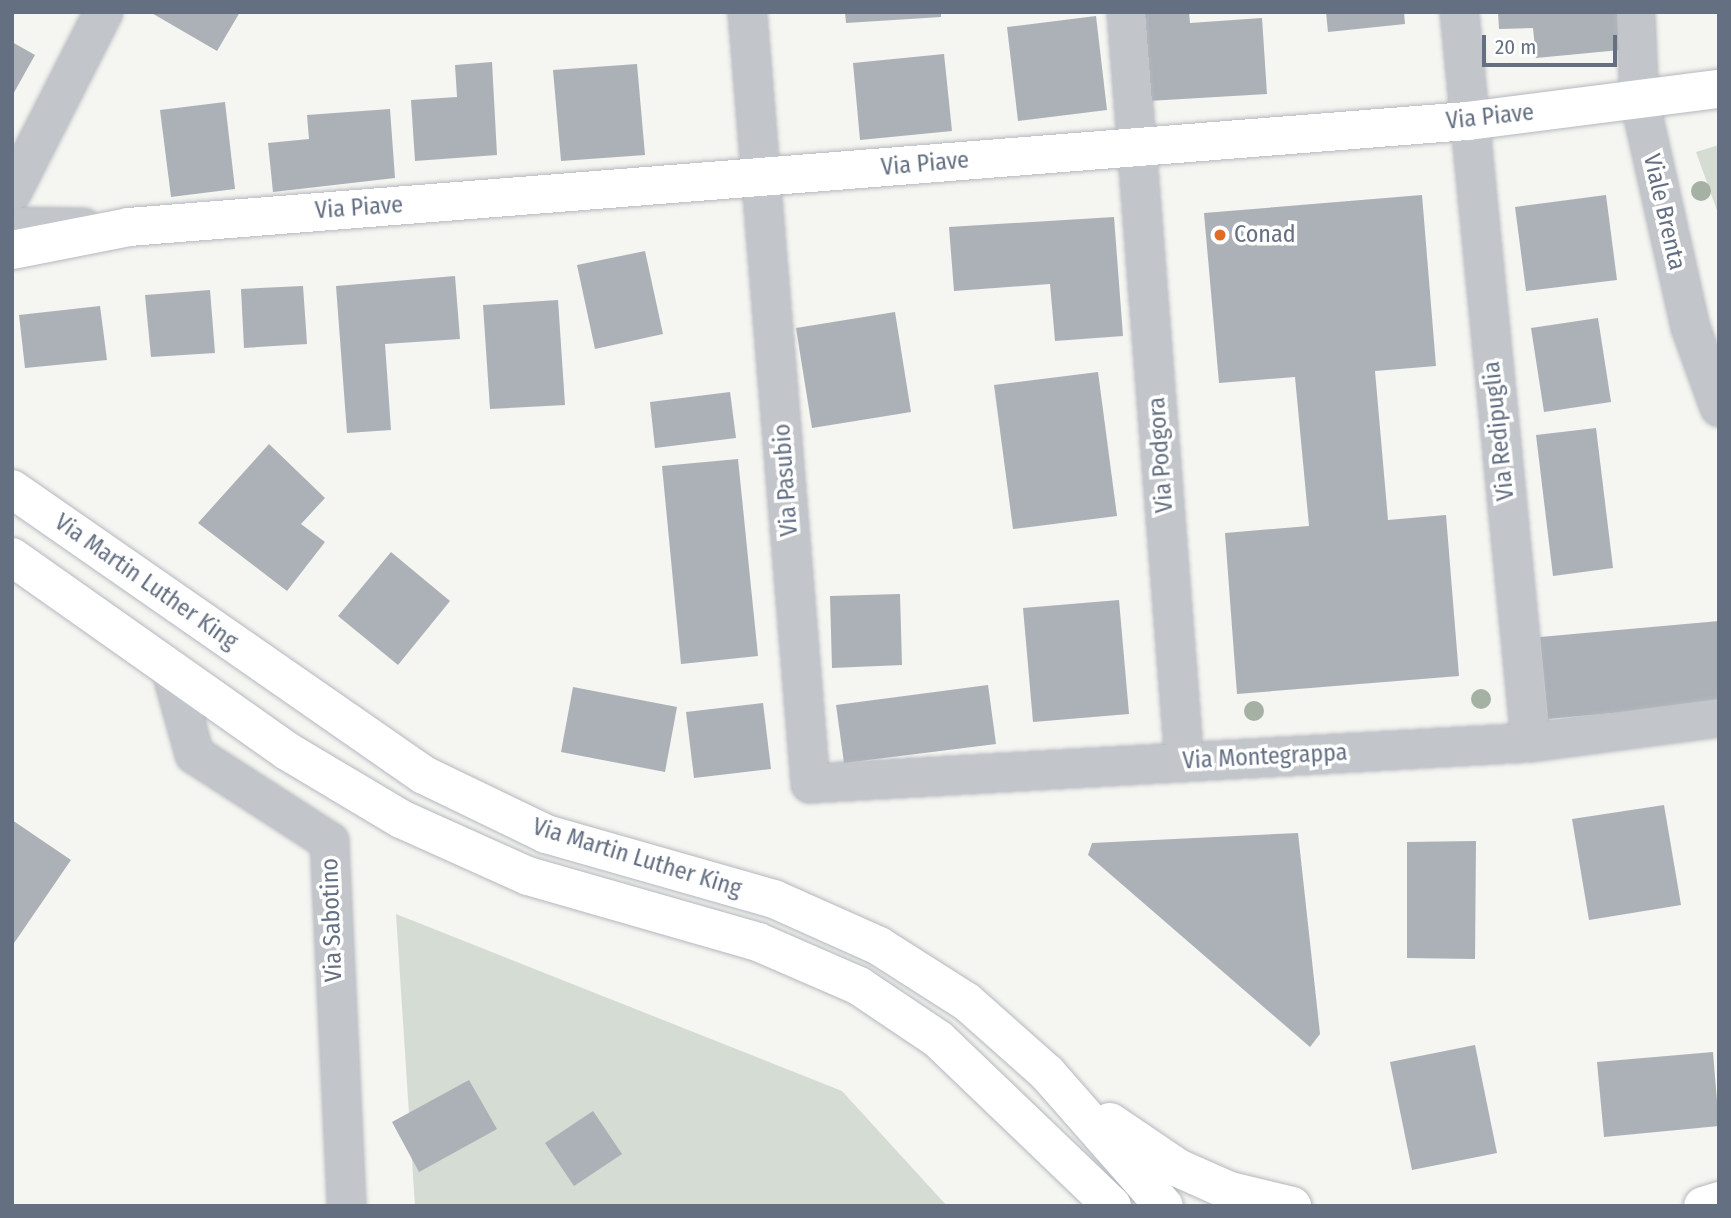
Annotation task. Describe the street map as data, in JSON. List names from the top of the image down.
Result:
{
  "streets": {
    "main road": ["Via Piave", "Via Martin Luther King"],
    "street": [
      "Viale Brenta",
      "Via Redipuglia",
      "Via Podgora",
      "Via Pasubio",
      "Via Montegrappa",
      "Via Sabotino"
    ]
  },
  "crossings": [
    ["Via Piave", "Viale Brenta"],
    ["Via Piave", "Via Redipuglia"],
    ["Via Piave", "Via Podgora"],
    ["Via Piave", "Via Pasubio"],
    ["Via Redipuglia", "Via Montegrappa"],
    ["Via Podgora", "Via Montegrappa"],
    ["Via Pasubio", "Via Montegrappa"],
    ["Via Martin Luther King", "Via Sabotino"]
  ],
  "places": ["Conad"],
  "scale_bar": "20 m"
}
